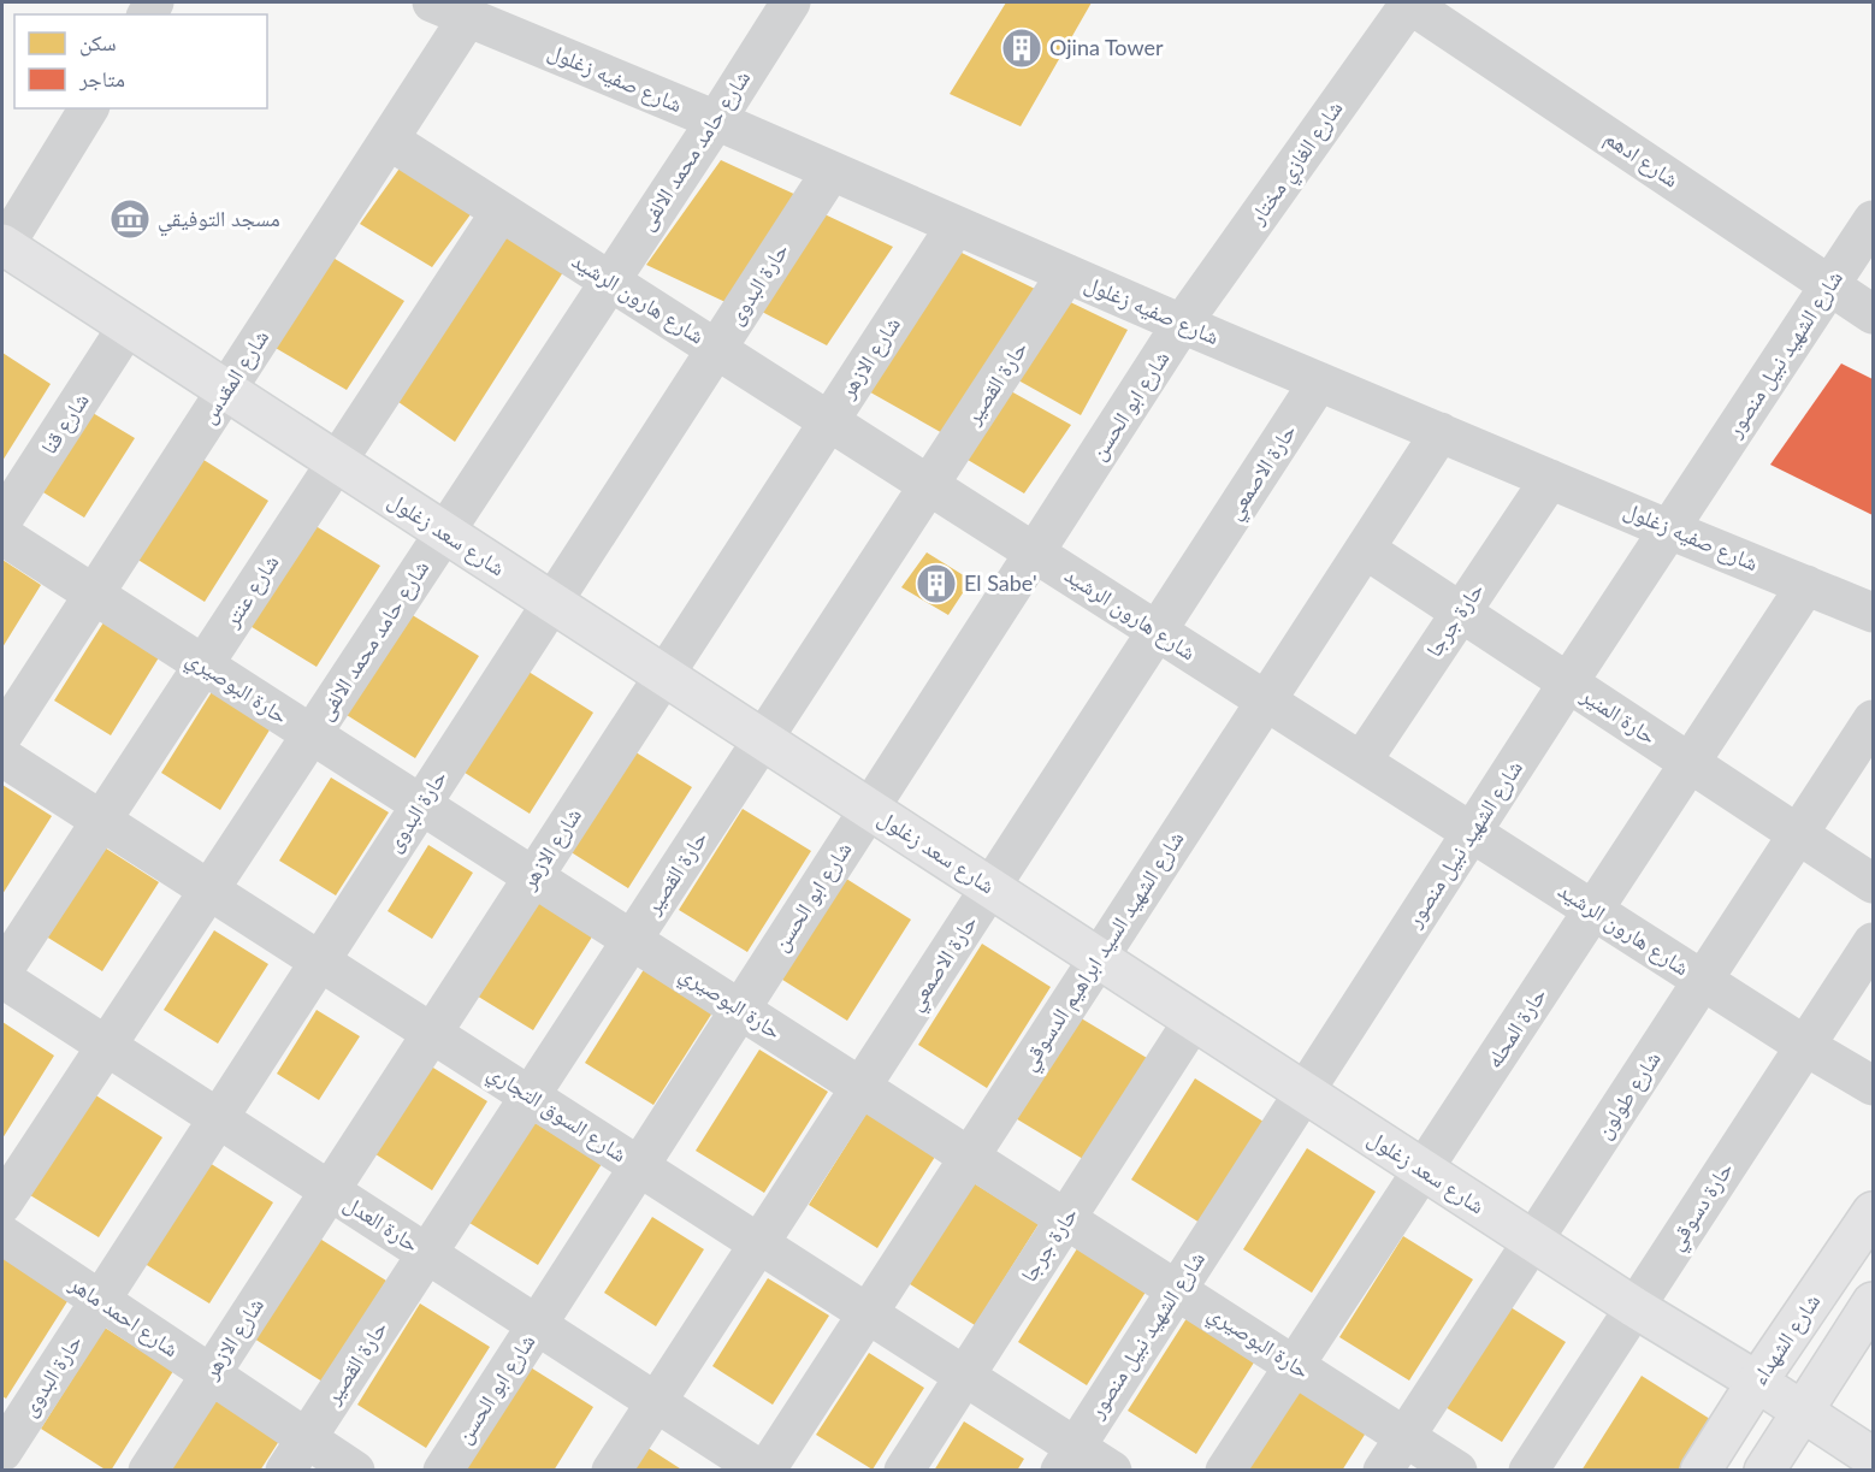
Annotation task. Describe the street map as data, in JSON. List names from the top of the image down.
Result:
{
  "streets": {
    "main road": ["شارع سعد زغلول", "شارع الشهداء"],
    "street": [
      "شارع صفيه زغلول",
      "شارع حامد محمد الالفى",
      "شارع ادهم",
      "شارع الغازي مختار",
      "حارة البدوى",
      "شارع هارون الرشيد",
      "شارع الشهيد نبيل منصور",
      "شارع الازهر",
      "شارع المقدس",
      "حارة القصير",
      "شارع ابو الحسن",
      "شارع قنا",
      "حارة الاصمعي",
      "شارع عنتر",
      "حارة جرجا",
      "حارة البوصيري",
      "حارة المنير",
      "شارع الشهيد السيد ابراهيم الدسوقي",
      "حارة المحله",
      "شارع طولون",
      "شارع السوق التجاري",
      "حارة دسوقي",
      "حارة العدل",
      "شارع احمد ماهر"
    ]
  },
  "crossings": [
    ["شارع صفيه زغلول", "شارع حامد محمد الالفى"],
    ["شارع صفيه زغلول", "شارع الغازي مختار"],
    ["شارع صفيه زغلول", "حارة البدوى"],
    ["شارع صفيه زغلول", "شارع الشهيد نبيل منصور"],
    ["شارع صفيه زغلول", "شارع الازهر"],
    ["شارع صفيه زغلول", "شارع المقدس"],
    ["شارع صفيه زغلول", "حارة القصير"],
    ["شارع صفيه زغلول", "شارع ابو الحسن"],
    ["شارع صفيه زغلول", "حارة الاصمعي"],
    ["شارع صفيه زغلول", "حارة جرجا"],
    ["شارع صفيه زغلول", "شارع الشهيد السيد ابراهيم الدسوقي"],
    ["شارع صفيه زغلول", "حارة المحله"],
    ["شارع حامد محمد الالفى", "شارع هارون الرشيد"],
    ["شارع حامد محمد الالفى", "شارع سعد زغلول"],
    ["شارع حامد محمد الالفى", "حارة البوصيري"],
    ["شارع حامد محمد الالفى", "شارع السوق التجاري"],
    ["شارع حامد محمد الالفى", "حارة العدل"],
    ["شارع ادهم", "شارع الغازي مختار"],
    ["شارع ادهم", "شارع الشهيد نبيل منصور"],
    ["شارع الغازي مختار", "شارع ابو الحسن"],
    ["حارة البدوى", "شارع هارون الرشيد"],
    ["حارة البدوى", "شارع سعد زغلول"],
    ["حارة البدوى", "حارة البوصيري"],
    ["حارة البدوى", "شارع السوق التجاري"],
    ["حارة البدوى", "حارة العدل"],
    ["حارة البدوى", "شارع احمد ماهر"],
    ["شارع هارون الرشيد", "شارع الشهيد نبيل منصور"],
    ["شارع هارون الرشيد", "شارع الازهر"],
    ["شارع هارون الرشيد", "شارع المقدس"],
    ["شارع هارون الرشيد", "حارة القصير"],
    ["شارع هارون الرشيد", "شارع ابو الحسن"],
    ["شارع هارون الرشيد", "حارة الاصمعي"],
    ["شارع هارون الرشيد", "شارع عنتر"],
    ["شارع هارون الرشيد", "حارة جرجا"],
    ["شارع هارون الرشيد", "شارع الشهيد السيد ابراهيم الدسوقي"],
    ["شارع هارون الرشيد", "حارة المحله"],
    ["شارع هارون الرشيد", "شارع طولون"],
    ["شارع هارون الرشيد", "حارة دسوقي"],
    ["شارع الشهيد نبيل منصور", "شارع سعد زغلول"],
    ["شارع الشهيد نبيل منصور", "حارة البوصيري"],
    ["شارع الشهيد نبيل منصور", "حارة المنير"],
    ["شارع الشهيد نبيل منصور", "شارع السوق التجاري"],
    ["شارع الازهر", "شارع سعد زغلول"],
    ["شارع الازهر", "حارة البوصيري"],
    ["شارع الازهر", "شارع السوق التجاري"],
    ["شارع الازهر", "حارة العدل"],
    ["شارع الازهر", "شارع احمد ماهر"],
    ["شارع المقدس", "شارع سعد زغلول"],
    ["شارع المقدس", "حارة البوصيري"],
    ["حارة القصير", "شارع سعد زغلول"],
    ["حارة القصير", "حارة البوصيري"],
    ["حارة القصير", "شارع السوق التجاري"],
    ["حارة القصير", "حارة العدل"],
    ["حارة القصير", "شارع احمد ماهر"],
    ["شارع ابو الحسن", "شارع سعد زغلول"],
    ["شارع ابو الحسن", "حارة البوصيري"],
    ["شارع ابو الحسن", "شارع السوق التجاري"],
    ["شارع ابو الحسن", "حارة العدل"],
    ["شارع قنا", "شارع سعد زغلول"],
    ["حارة الاصمعي", "شارع سعد زغلول"],
    ["حارة الاصمعي", "حارة البوصيري"],
    ["حارة الاصمعي", "شارع السوق التجاري"],
    ["حارة الاصمعي", "حارة العدل"],
    ["شارع سعد زغلول", "شارع عنتر"],
    ["شارع سعد زغلول", "حارة جرجا"],
    ["شارع سعد زغلول", "شارع الشهيد السيد ابراهيم الدسوقي"],
    ["شارع سعد زغلول", "حارة المحله"],
    ["شارع سعد زغلول", "شارع طولون"],
    ["شارع سعد زغلول", "حارة دسوقي"],
    ["شارع سعد زغلول", "شارع الشهداء"],
    ["شارع عنتر", "حارة البوصيري"],
    ["شارع عنتر", "شارع السوق التجاري"],
    ["حارة جرجا", "حارة البوصيري"],
    ["حارة جرجا", "حارة المنير"],
    ["حارة جرجا", "شارع السوق التجاري"],
    ["حارة البوصيري", "شارع الشهيد السيد ابراهيم الدسوقي"],
    ["حارة البوصيري", "حارة المحله"],
    ["حارة البوصيري", "شارع طولون"],
    ["حارة المنير", "شارع الشهيد السيد ابراهيم الدسوقي"],
    ["حارة المنير", "حارة المحله"],
    ["حارة المنير", "شارع طولون"],
    ["شارع الشهيد السيد ابراهيم الدسوقي", "شارع السوق التجاري"],
    ["شارع الشهيد السيد ابراهيم الدسوقي", "حارة العدل"]
  ],
  "places": {
    "building": ["Ojina Tower", "El Sabe'"],
    "museum": ["مسجد التوفيقي"]
  },
  "legend": ["سكن", "متاجر"]
}
